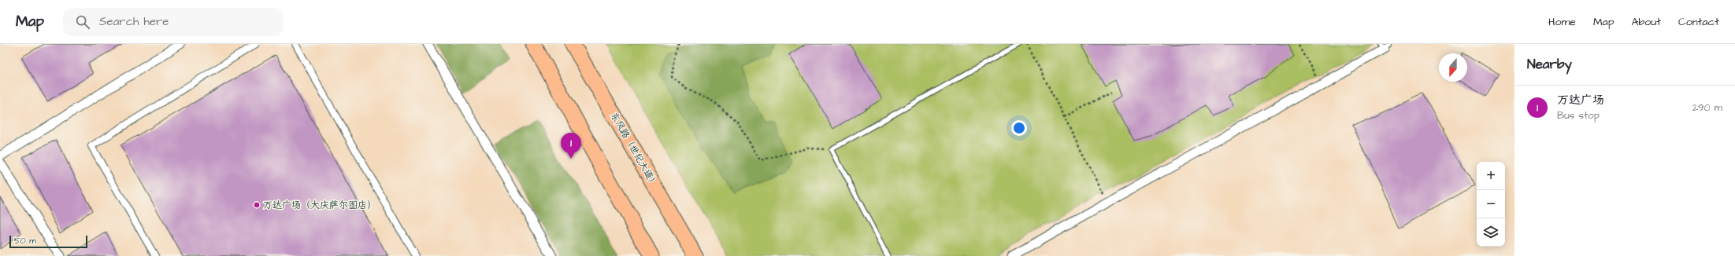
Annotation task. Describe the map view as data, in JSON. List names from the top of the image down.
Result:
{
  "streets": {
    "highway": ["东风路（世纪大道）"]
  },
  "places": ["万达广场（大庆萨尔图店）"],
  "scale_bar": "50 m",
  "north": "bottom",
  "page": {
    "header": "Map",
    "search": "Search here",
    "nav": [
      "Home",
      "Map",
      "About",
      "Contact"
    ],
    "heading": "Nearby",
    "list": [
      {
        "mark": "1",
        "name": "万达广场",
        "note": "Bus stop",
        "value": "290 m"
      }
    ],
    "pins": "1",
    "map_buttons": ["+", "−"],
    "scale": "50 m"
  }
}
